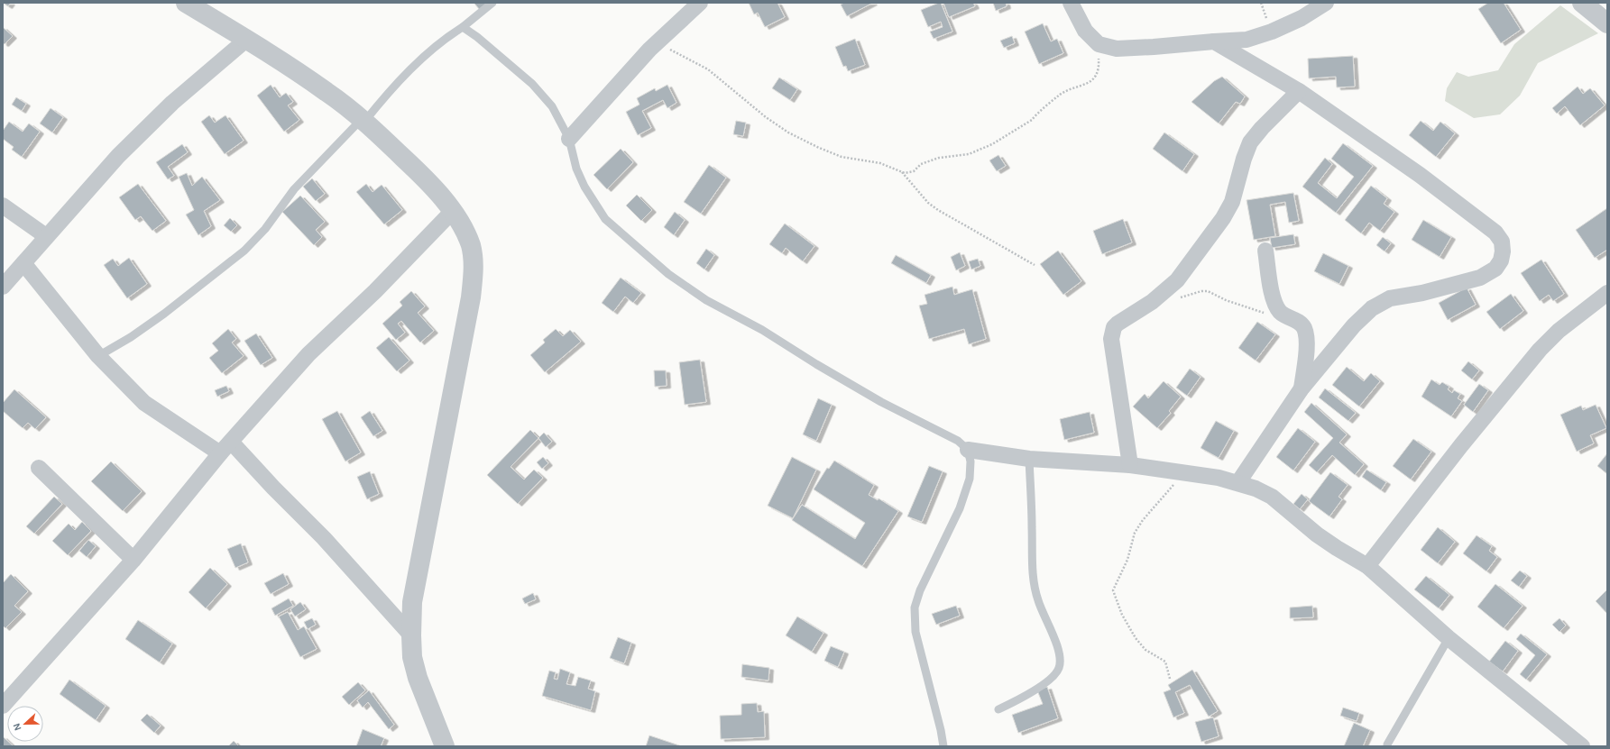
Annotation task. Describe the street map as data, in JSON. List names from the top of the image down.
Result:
{
  "north": "left"
}
